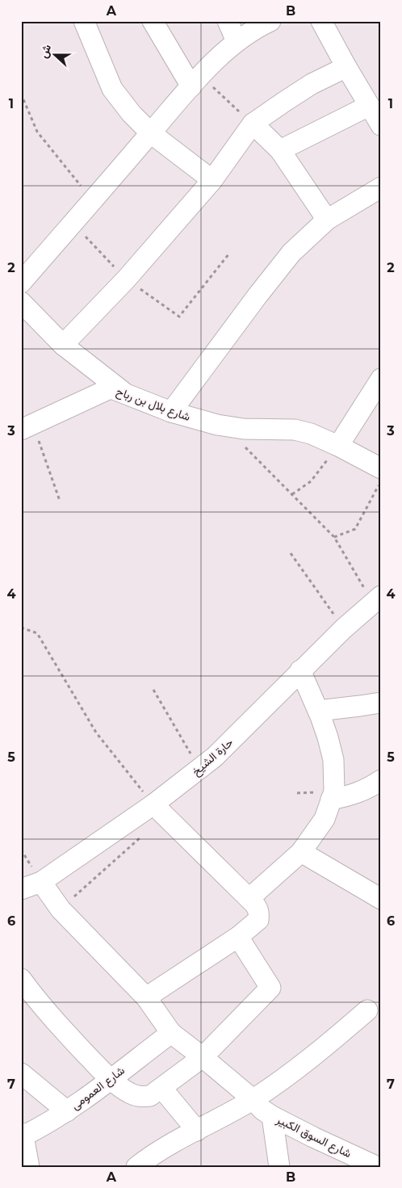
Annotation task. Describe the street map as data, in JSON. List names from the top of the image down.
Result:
{
  "streets": {
    "street": [
      "شارع بلال بن رباح",
      "حارة الشيخ",
      "شارع العمومى",
      "شارع السوق الكبير"
    ]
  },
  "crossings": [
    ["حارة الشيخ", "شارع السوق الكبير"],
    ["شارع العمومى", "شارع السوق الكبير"]
  ],
  "north": "left",
  "grid": {
    "columns": ["A", "B"],
    "rows": [
      "1",
      "2",
      "3",
      "4",
      "5",
      "6",
      "7"
    ]
  }
}
